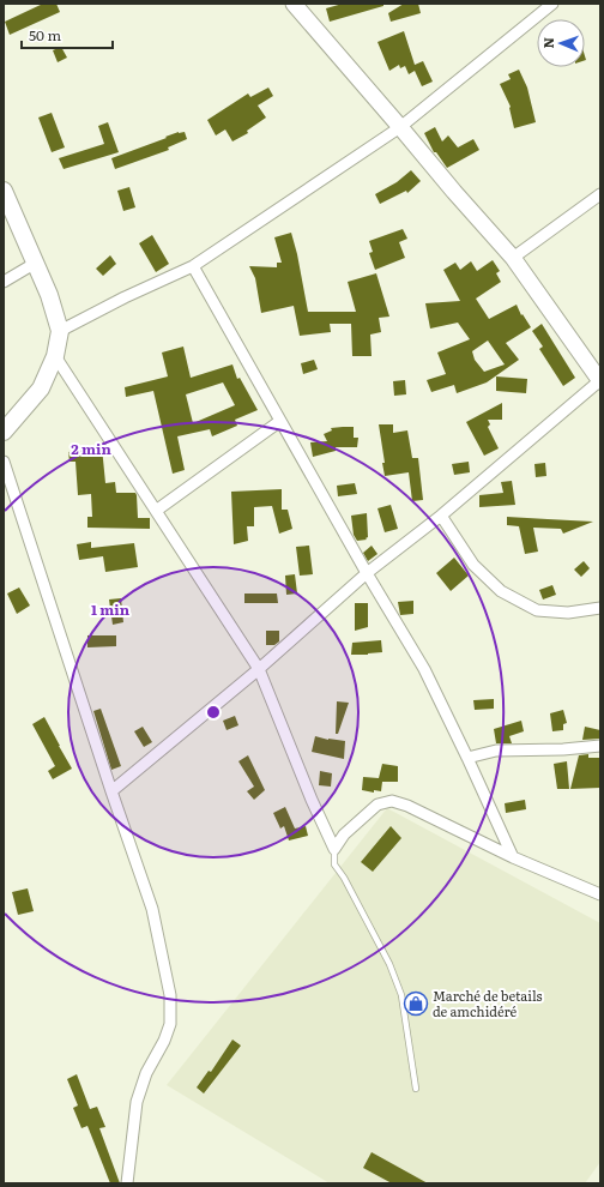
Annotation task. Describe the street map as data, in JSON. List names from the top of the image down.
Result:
{
  "places": {
    "shop": ["Marché de betails de amchidéré"]
  },
  "scale_bar": "50 m",
  "north": "left",
  "rings": ["2 min", "1 min"]
}
